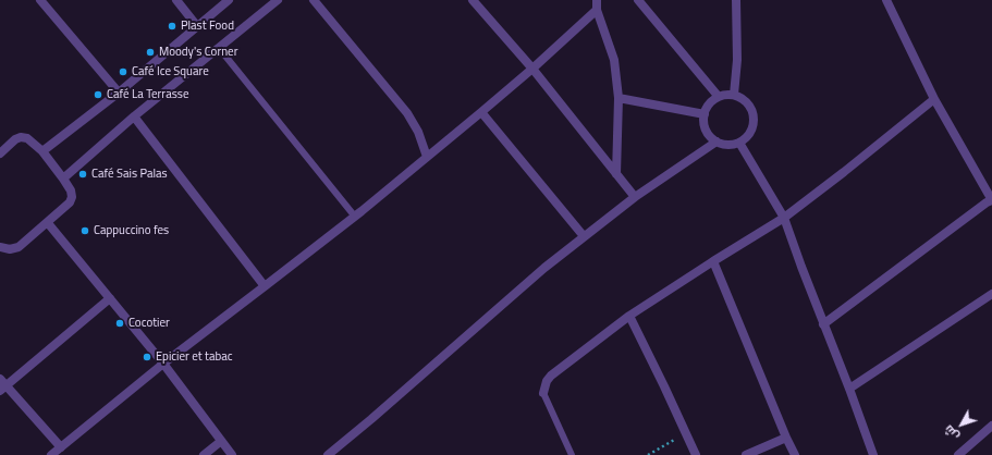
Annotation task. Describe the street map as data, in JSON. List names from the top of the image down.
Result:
{
  "places": [
    "Plast Food",
    "Moody's Corner",
    "Café Ice Square",
    "Café La Terrasse",
    "Café Sais Palas",
    "Cappuccino fes",
    "Cocotier",
    "Epicier et tabac"
  ],
  "north": "bottom left"
}
